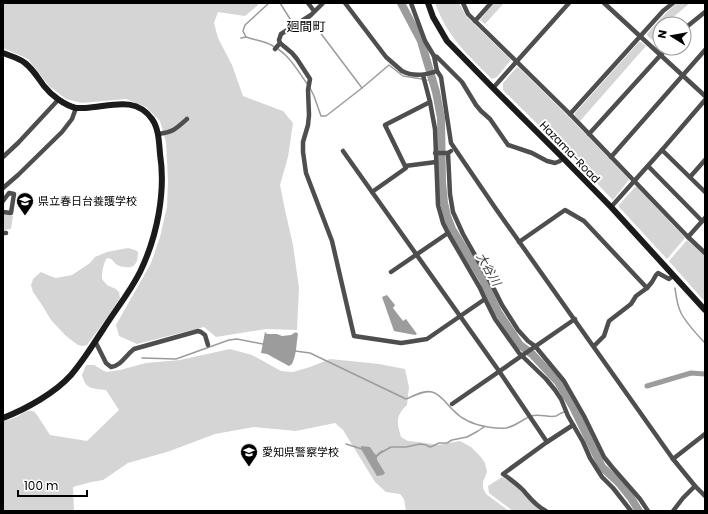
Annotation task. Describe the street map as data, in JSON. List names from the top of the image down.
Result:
{
  "streets": {
    "street": ["Hazama-Road"]
  },
  "districts": ["廻間町"],
  "water": ["大谷川"],
  "places": {
    "school or university": ["県立春日台養護学校", "愛知県警察学校"]
  },
  "scale_bar": "100 m",
  "north": "left"
}
